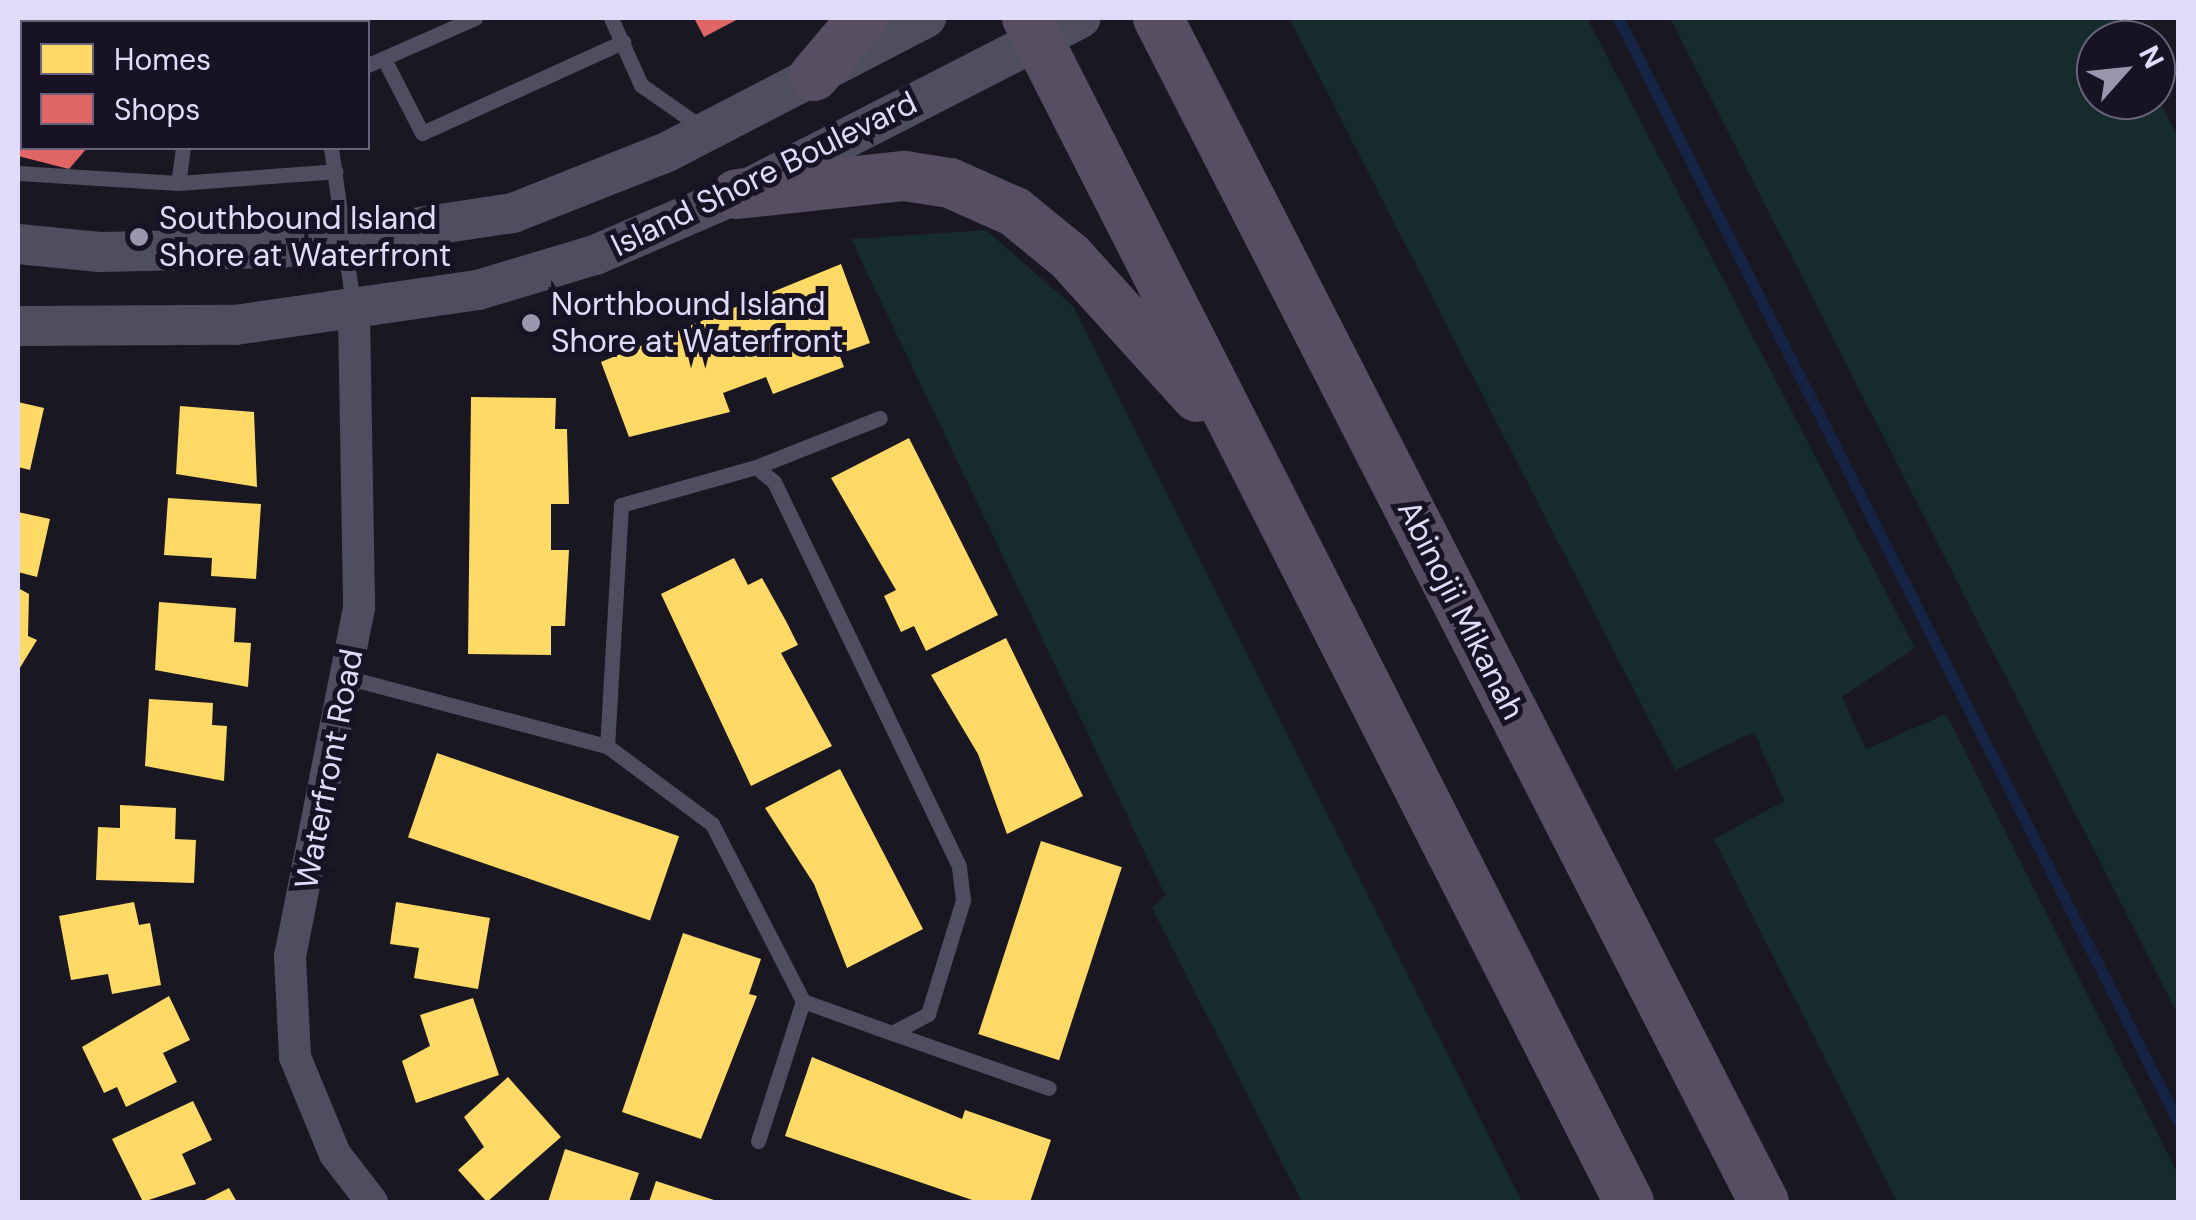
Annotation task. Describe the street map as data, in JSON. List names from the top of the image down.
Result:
{
  "streets": {
    "main road": ["Abinojii Mikanah"],
    "street": ["Island Shore Boulevard", "Waterfront Road"]
  },
  "crossings": [
    ["Island Shore Boulevard", "Waterfront Road"]
  ],
  "places": ["Southbound Island Shore at Waterfront", "Northbound Island Shore at Waterfront"],
  "legend": ["Homes", "Shops"],
  "north": "top right"
}
